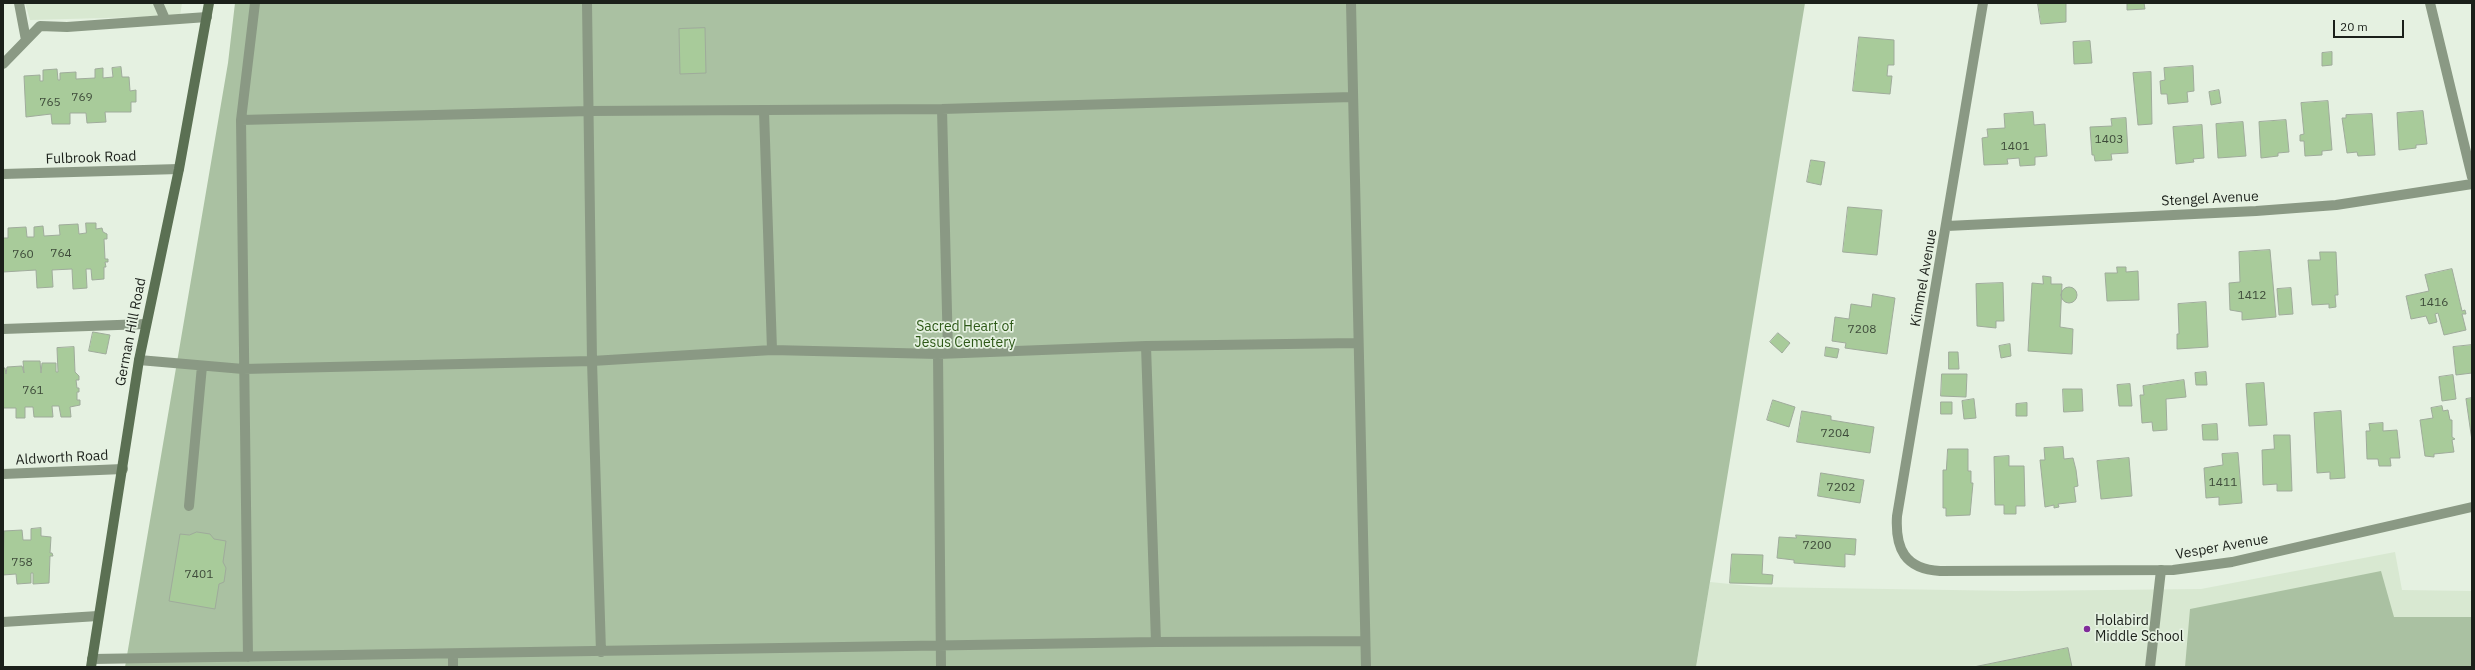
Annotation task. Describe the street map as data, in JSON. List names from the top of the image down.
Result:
{
  "streets": {
    "street": [
      "Fulbrook Road",
      "Stengel Avenue",
      "Kimmel Avenue",
      "German Hill Road",
      "Aldworth Road",
      "Vesper Avenue"
    ]
  },
  "crossings": [
    ["Fulbrook Road", "German Hill Road"],
    ["Stengel Avenue", "Kimmel Avenue"],
    ["Kimmel Avenue", "Vesper Avenue"],
    ["German Hill Road", "Aldworth Road"]
  ],
  "parks": ["Sacred Heart of Jesus Cemetery"],
  "places": ["Holabird Middle School"],
  "house_numbers": [
    "769",
    "765",
    "1403",
    "1401",
    "764",
    "760",
    "1412",
    "1416",
    "7208",
    "761",
    "7204",
    "1411",
    "7202",
    "7200",
    "758",
    "7401"
  ],
  "scale_bar": "20 m"
}
